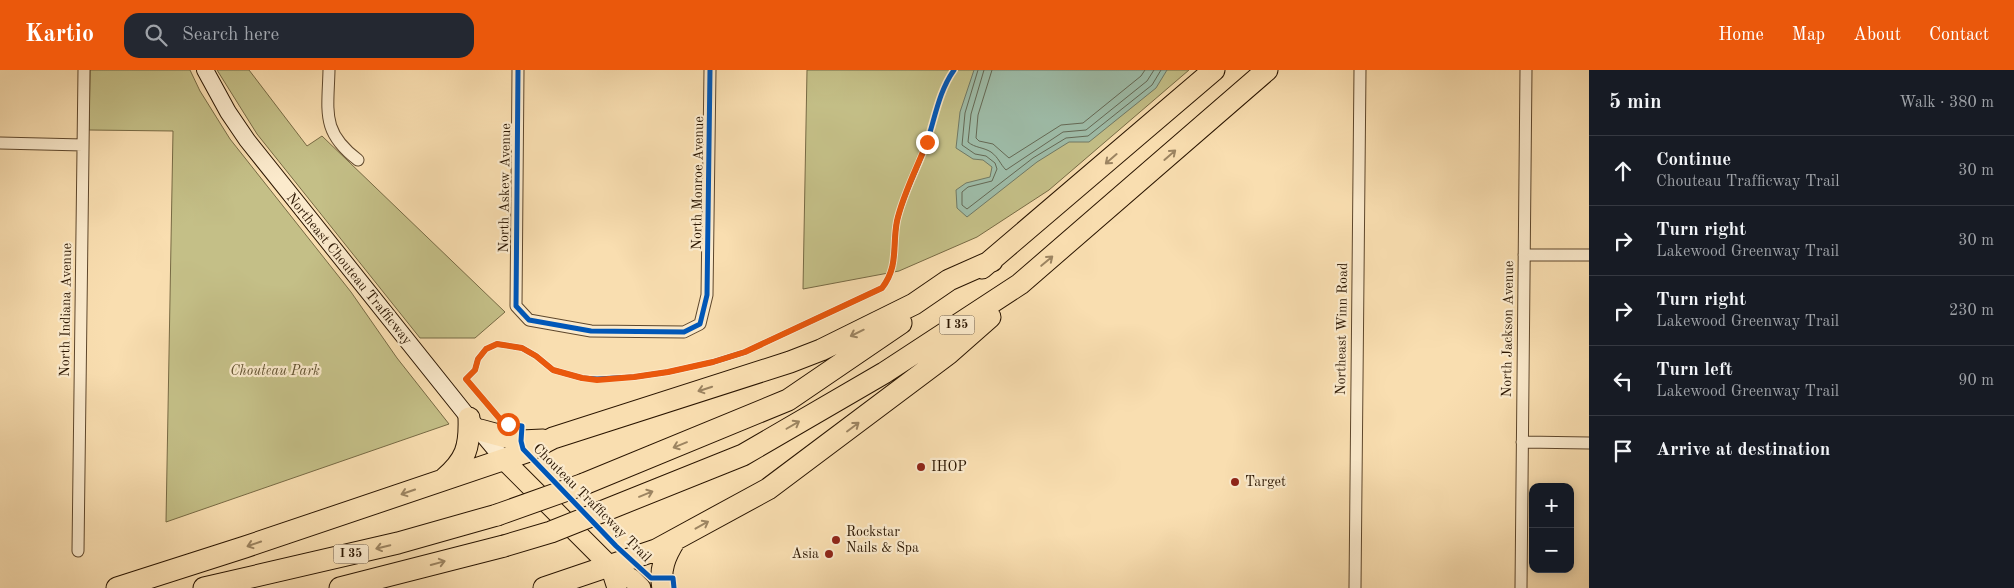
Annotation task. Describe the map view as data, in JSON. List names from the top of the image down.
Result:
{
  "streets": {
    "highway": ["I 35"],
    "main road": ["Northeast Chouteau Trafficway"],
    "street": [
      "North Monroe Avenue",
      "North Askew Avenue",
      "North Indiana Avenue",
      "Northeast Winn Road",
      "North Jackson Avenue"
    ],
    "cycle path": ["Chouteau Trafficway Trail"]
  },
  "crossings": [
    ["North Monroe Avenue", "North Askew Avenue"]
  ],
  "parks": ["Chouteau Park"],
  "places": [
    "IHOP",
    "Target",
    "Rockstar Nails & Spa",
    "Asia"
  ],
  "page": {
    "header": "Kartio",
    "search": "Search here",
    "nav": [
      "Home",
      "Map",
      "About",
      "Contact"
    ],
    "heading": ["5 min", "Walk · 380 m"],
    "list": [
      ["Continue", "Chouteau Trafficway Trail", "30 m"],
      ["Turn right", "Lakewood Greenway Trail", "30 m"],
      ["Turn right", "Lakewood Greenway Trail", "230 m"],
      ["Turn left", "Lakewood Greenway Trail", "90 m"],
      "Arrive at destination"
    ],
    "map_buttons": ["+", "−"]
  }
}
